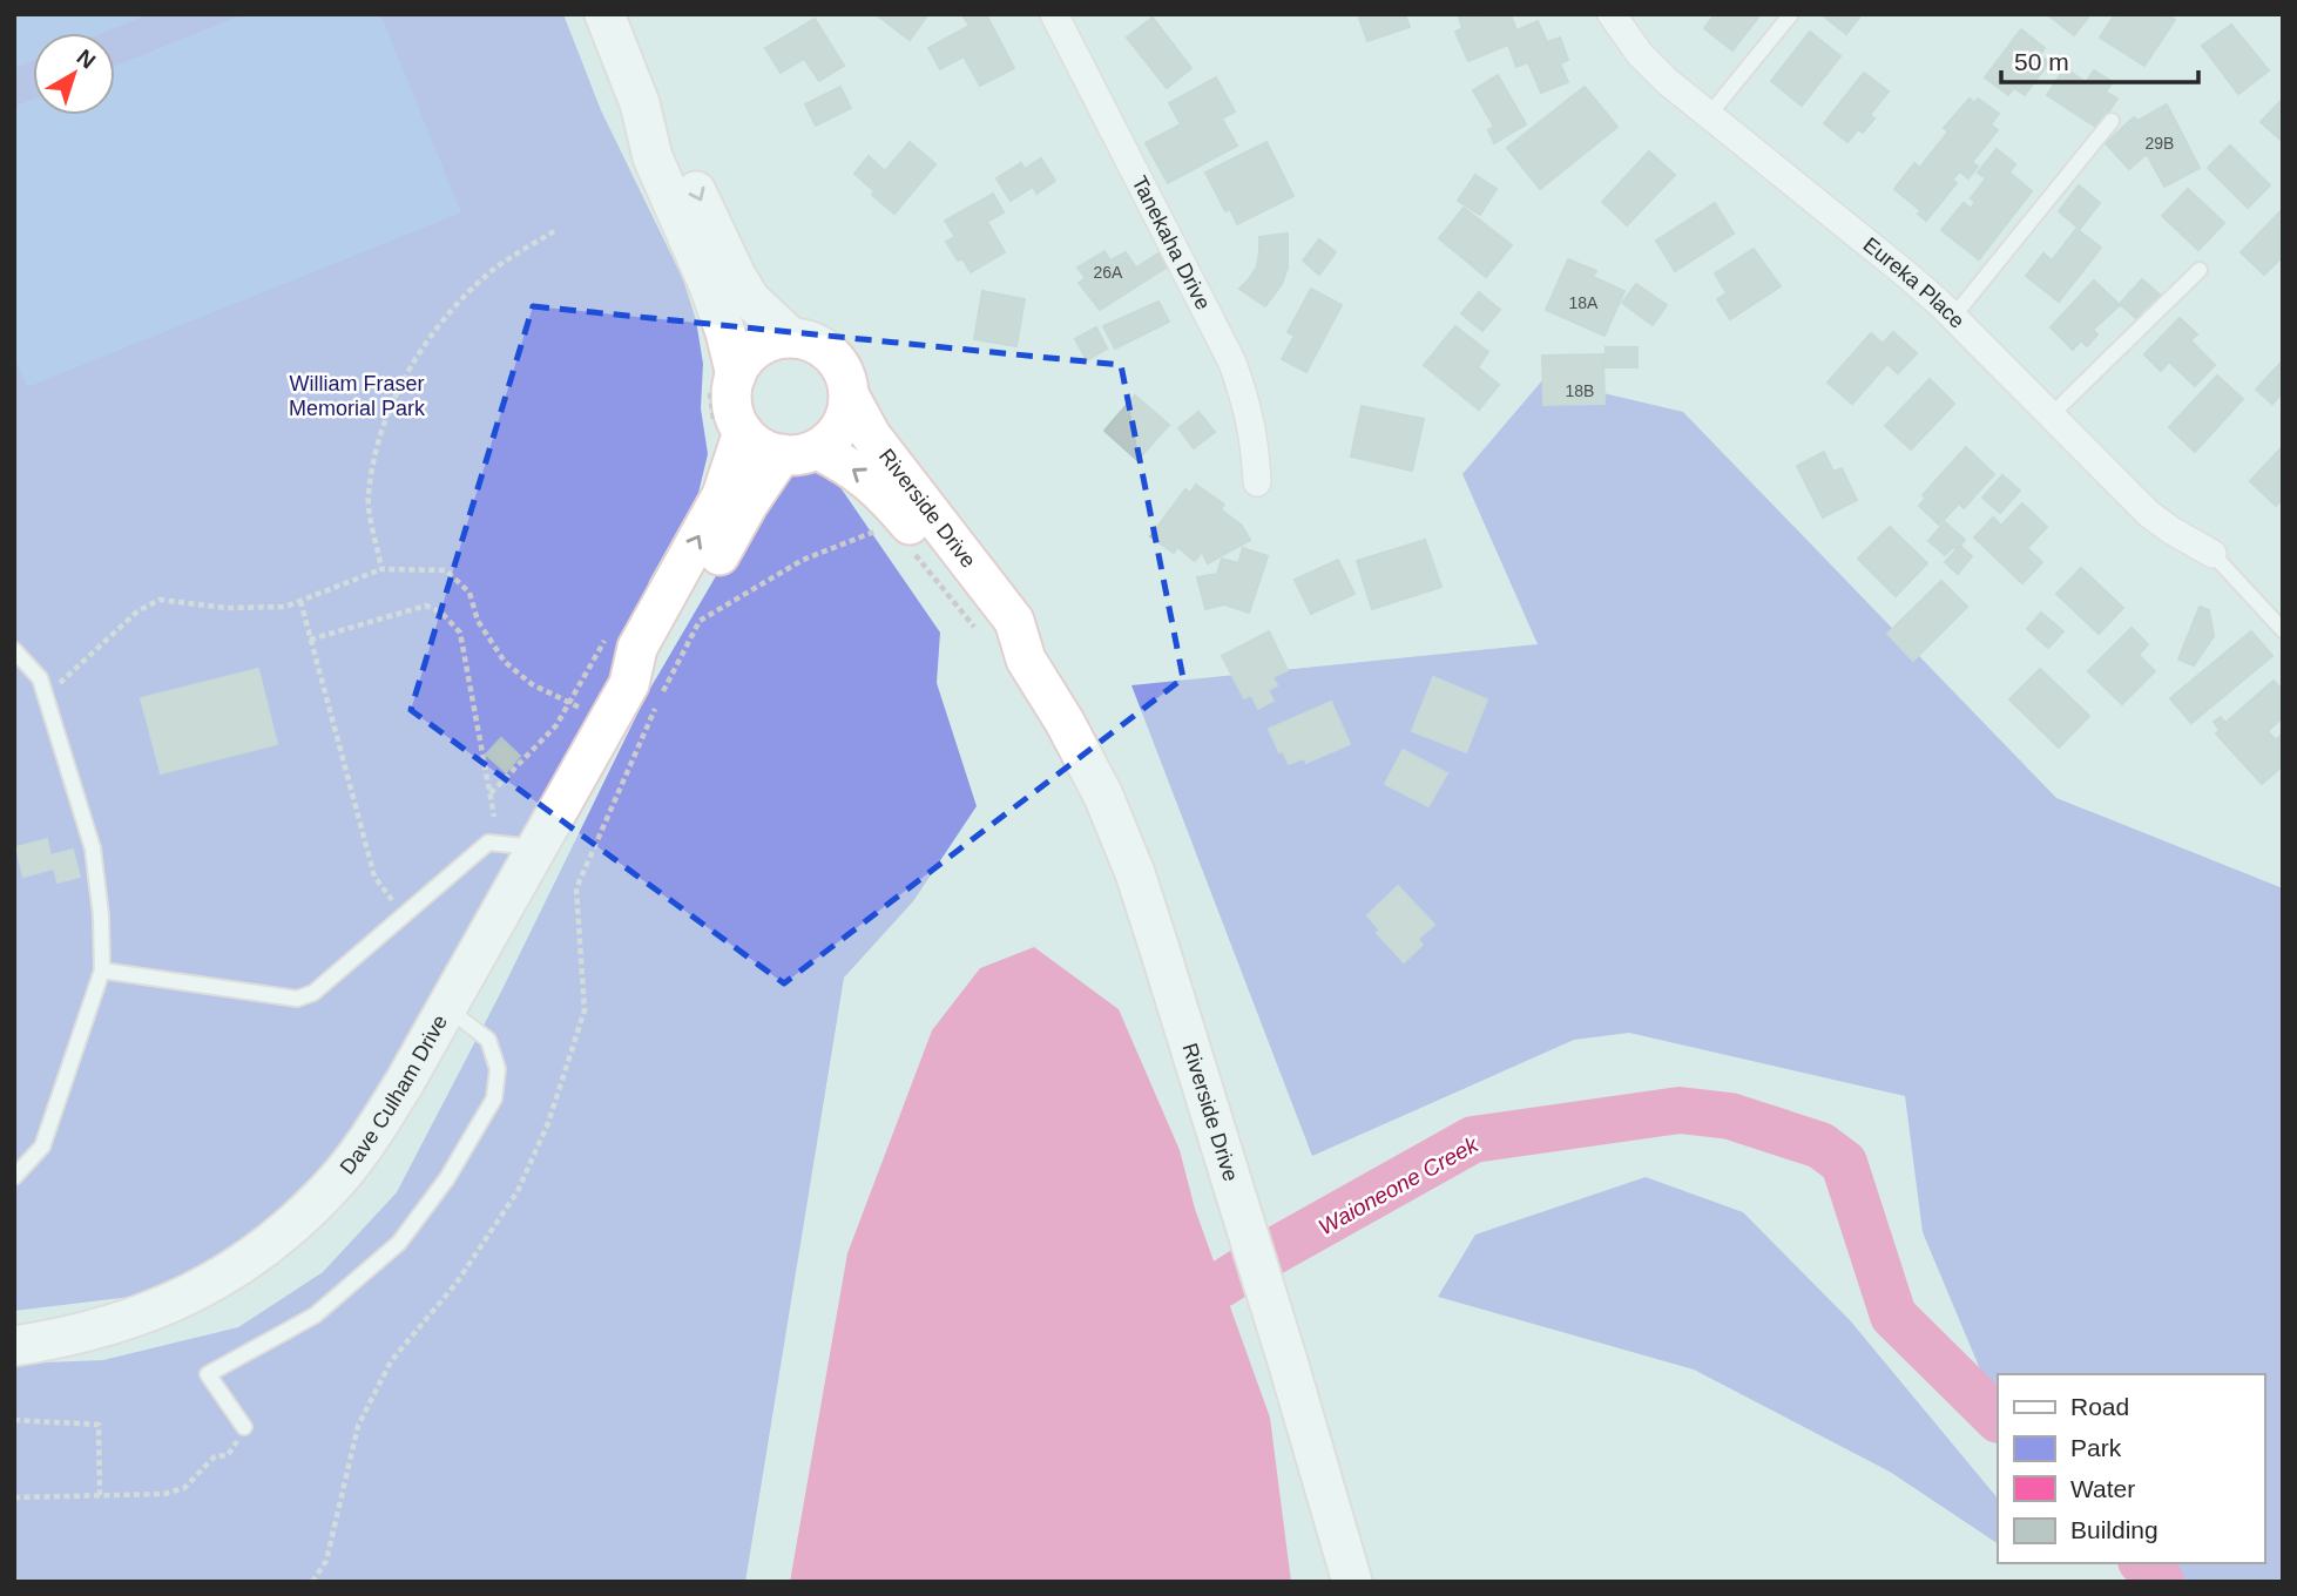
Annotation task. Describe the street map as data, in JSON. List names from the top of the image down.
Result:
{
  "streets": {
    "main road": ["Riverside Drive", "Dave Culham Drive"],
    "street": ["Tanekaha Drive", "Eureka Place"]
  },
  "crossings": [
    ["Riverside Drive", "Dave Culham Drive"]
  ],
  "water": ["Waioneone Creek"],
  "parks": ["William Fraser Memorial Park"],
  "house_numbers": [
    "29B",
    "26A",
    "18A",
    "18B"
  ],
  "legend": [
    "Road",
    "Park",
    "Water",
    "Building"
  ],
  "scale_bar": "50 m",
  "north": "top right"
}
